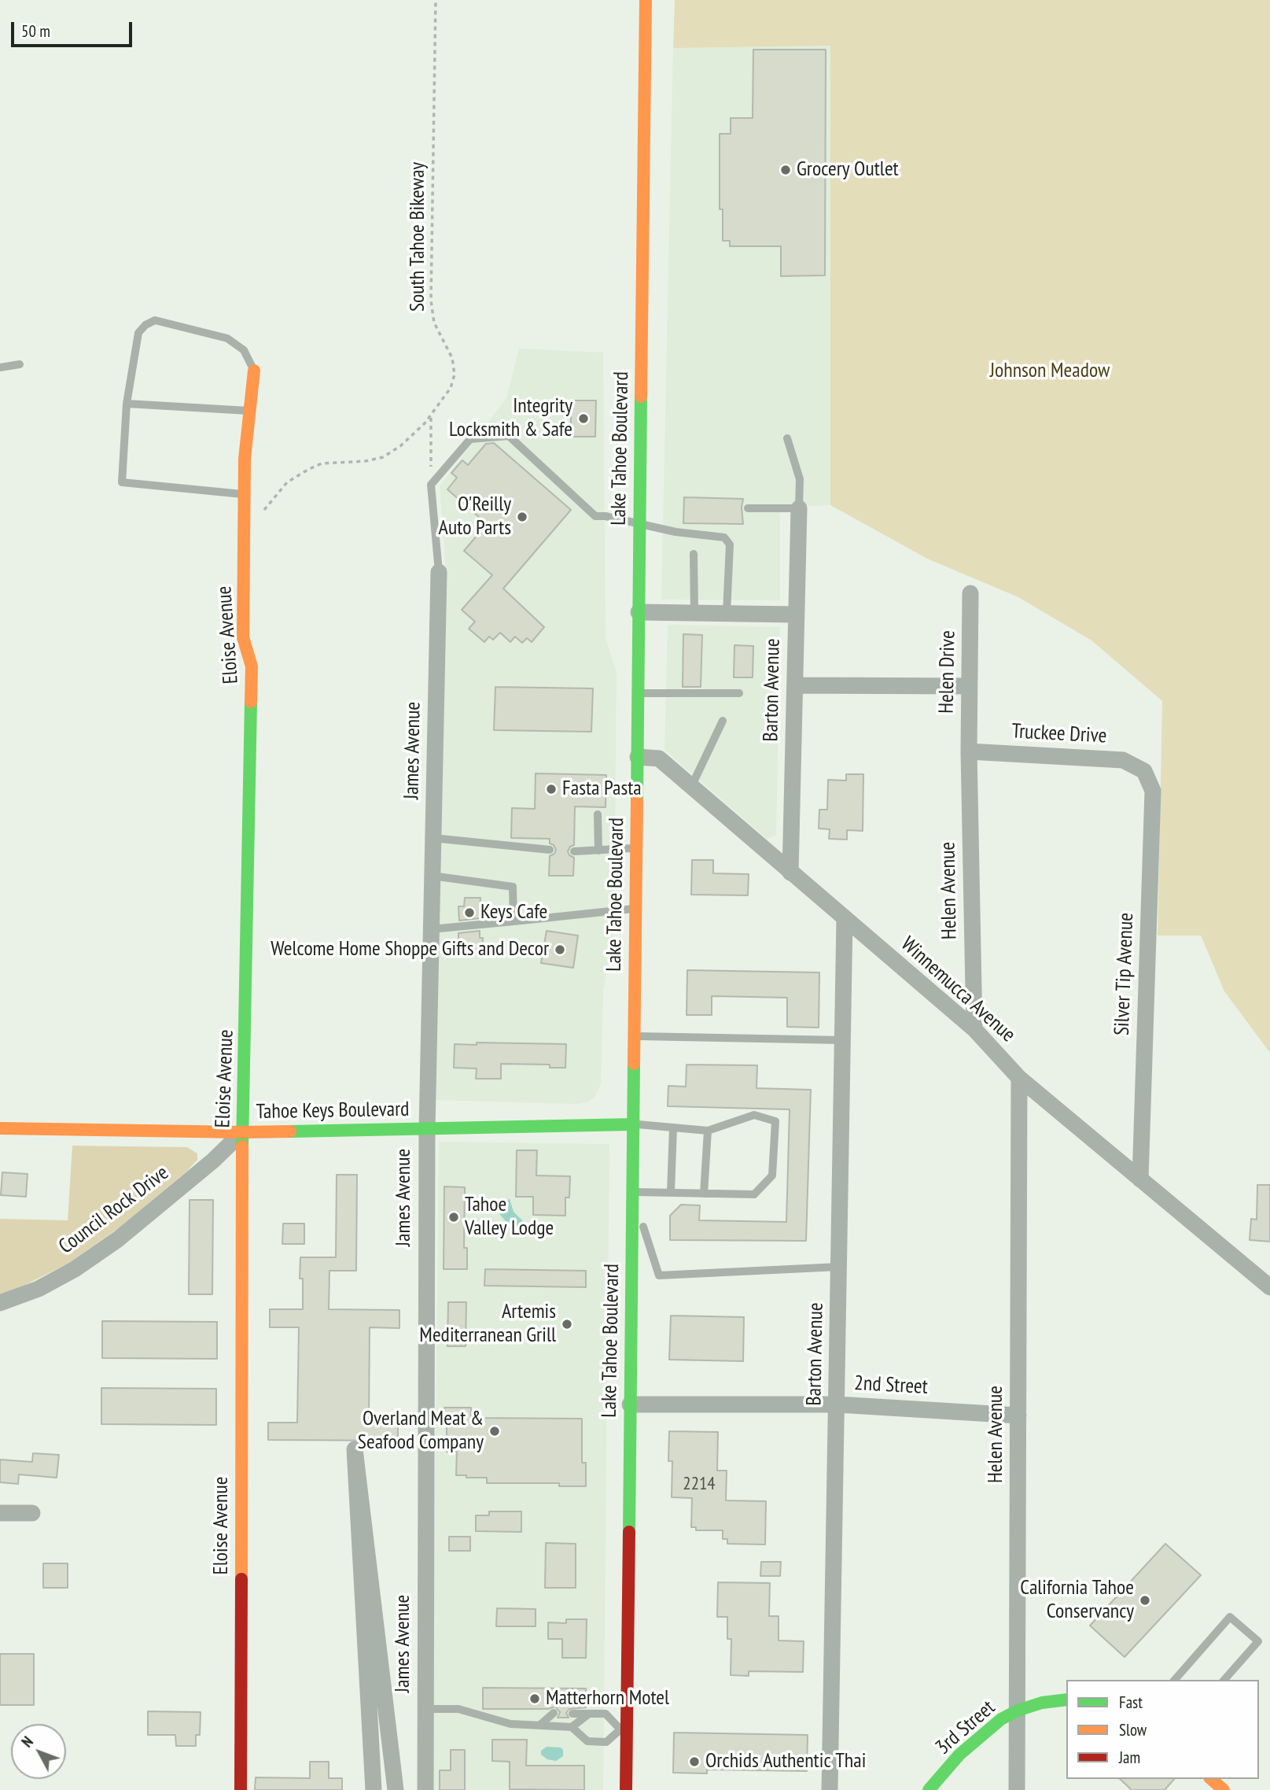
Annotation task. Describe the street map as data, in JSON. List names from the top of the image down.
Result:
{
  "streets": {
    "main road": [
      "Lake Tahoe Boulevard",
      "Eloise Avenue",
      "Tahoe Keys Boulevard",
      "3rd Street"
    ],
    "street": [
      "Helen Drive",
      "Barton Avenue",
      "Truckee Drive",
      "James Avenue",
      "Helen Avenue",
      "Silver Tip Avenue",
      "Winnemucca Avenue",
      "Council Rock Drive",
      "2nd Street"
    ],
    "path": ["South Tahoe Bikeway"]
  },
  "crossings": [
    ["Lake Tahoe Boulevard", "Winnemucca Avenue"],
    ["Lake Tahoe Boulevard", "Tahoe Keys Boulevard"],
    ["Lake Tahoe Boulevard", "2nd Street"],
    ["Eloise Avenue", "Tahoe Keys Boulevard"],
    ["Eloise Avenue", "Council Rock Drive"],
    ["Helen Drive", "Truckee Drive"],
    ["Helen Drive", "Helen Avenue"],
    ["Barton Avenue", "Winnemucca Avenue"],
    ["Barton Avenue", "2nd Street"],
    ["Truckee Drive", "Helen Avenue"],
    ["Truckee Drive", "Silver Tip Avenue"],
    ["James Avenue", "Tahoe Keys Boulevard"],
    ["Helen Avenue", "Winnemucca Avenue"],
    ["Helen Avenue", "2nd Street"],
    ["Helen Avenue", "3rd Street"],
    ["Silver Tip Avenue", "Winnemucca Avenue"],
    ["Tahoe Keys Boulevard", "Council Rock Drive"]
  ],
  "parks": ["Johnson Meadow"],
  "places": [
    "Grocery Outlet",
    "Integrity Locksmith & Safe",
    "O'Reilly Auto Parts",
    "Fasta Pasta",
    "Keys Cafe",
    "Welcome Home Shoppe Gifts and Decor",
    "Tahoe Valley Lodge",
    "Artemis Mediterranean Grill",
    "Overland Meat & Seafood Company",
    "California Tahoe Conservancy",
    "Matterhorn Motel",
    "Orchids Authentic Thai"
  ],
  "house_numbers": ["2214"],
  "legend": ["Fast", "Slow", "Jam"],
  "scale_bar": "50 m",
  "north": "top left"
}
